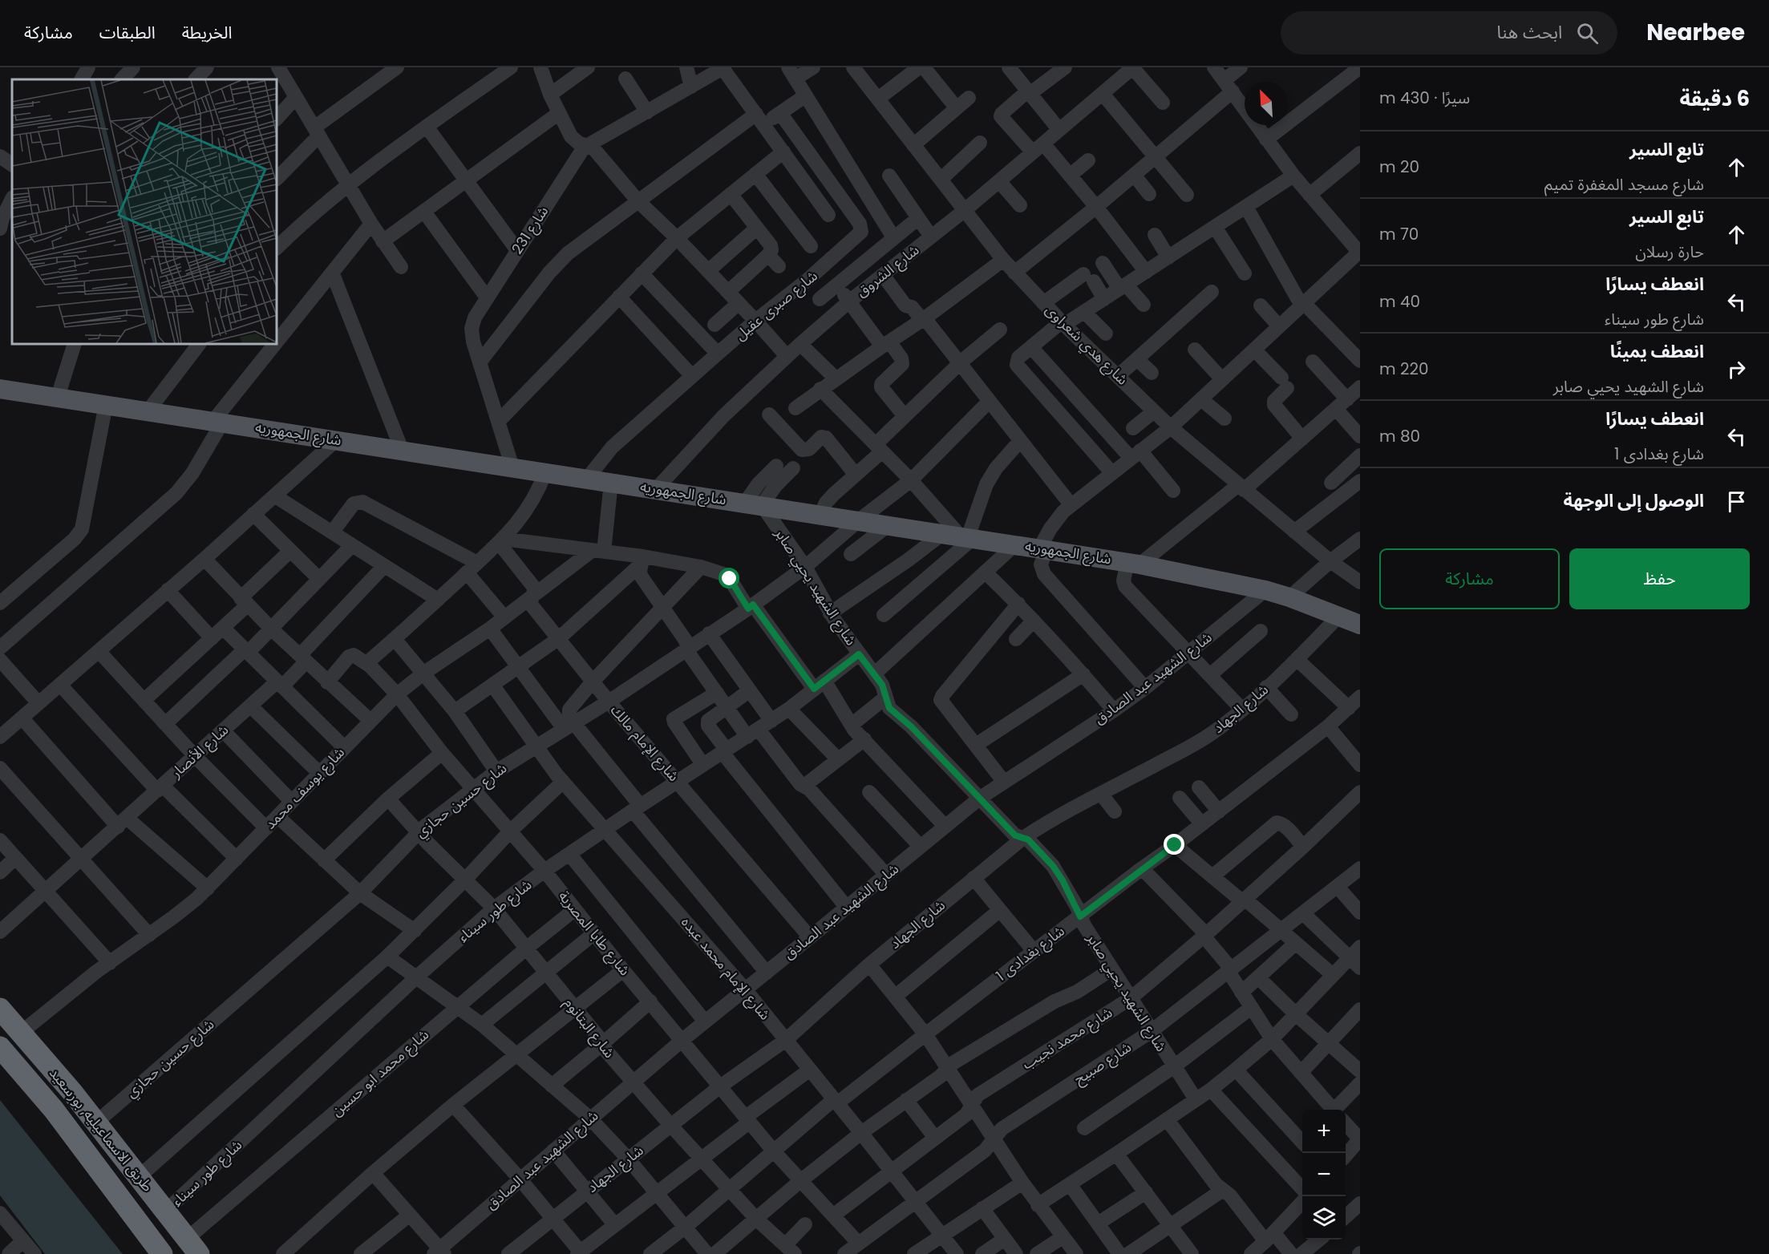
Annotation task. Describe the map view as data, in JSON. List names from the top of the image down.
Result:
{
  "streets": {
    "highway": ["طريق الاسماعيليه, بورسعيد"],
    "main road": ["شارع الجمهوريه"],
    "street": [
      "شارع 231",
      "شارع الشروق",
      "شارع صبرى عقيل",
      "شارع هدي شعراوى",
      "شارع الشهيد يحيي صابر",
      "شارع الشهيد عبد الصادق",
      "شارع الجهاد",
      "شارع الإمام مالك",
      "شارع الأنصار",
      "شارع يوسف محمد",
      "شارع حسين حجازي",
      "شارع طور سيناء",
      "شارع طابا المصرية",
      "شارع بغدادى 1",
      "شارع الإمام محمد عبده",
      "شارع البتانوم",
      "شارع محمد نجيب",
      "شارع صبيح",
      "شارع محمد ابو حسين"
    ]
  },
  "crossings": [
    ["شارع 231", "شارع الجمهوريه"],
    ["شارع الشروق", "شارع هدي شعراوى"],
    ["شارع الشروق", "شارع الجمهوريه"],
    ["شارع صبرى عقيل", "شارع الجمهوريه"],
    ["شارع الجمهوريه", "شارع الشهيد يحيي صابر"],
    ["شارع الجمهوريه", "شارع الشهيد عبد الصادق"],
    ["شارع الجمهوريه", "شارع الجهاد"],
    ["شارع الجمهوريه", "شارع حسين حجازي"],
    ["شارع الشهيد يحيي صابر", "شارع الشهيد عبد الصادق"],
    ["شارع الشهيد يحيي صابر", "شارع الجهاد"],
    ["شارع الشهيد يحيي صابر", "شارع حسين حجازي"],
    ["شارع الشهيد يحيي صابر", "شارع طور سيناء"],
    ["شارع الشهيد يحيي صابر", "شارع بغدادى 1"],
    ["شارع الشهيد يحيي صابر", "شارع محمد نجيب"],
    ["شارع الشهيد يحيي صابر", "شارع صبيح"],
    ["شارع الشهيد عبد الصادق", "شارع الإمام مالك"],
    ["شارع الشهيد عبد الصادق", "شارع طابا المصرية"],
    ["شارع الشهيد عبد الصادق", "شارع الإمام محمد عبده"],
    ["شارع الشهيد عبد الصادق", "شارع البتانوم"],
    ["شارع الجهاد", "شارع طابا المصرية"],
    ["شارع الجهاد", "شارع الإمام محمد عبده"],
    ["شارع الجهاد", "شارع البتانوم"],
    ["شارع الإمام مالك", "شارع يوسف محمد"],
    ["شارع الإمام مالك", "شارع حسين حجازي"],
    ["شارع الإمام مالك", "شارع طور سيناء"],
    ["شارع يوسف محمد", "شارع طابا المصرية"],
    ["شارع يوسف محمد", "طريق الاسماعيليه, بورسعيد"],
    ["شارع حسين حجازي", "شارع طابا المصرية"],
    ["شارع حسين حجازي", "شارع الإمام محمد عبده"],
    ["شارع حسين حجازي", "شارع البتانوم"],
    ["شارع حسين حجازي", "طريق الاسماعيليه, بورسعيد"],
    ["شارع طور سيناء", "شارع طابا المصرية"],
    ["شارع طور سيناء", "شارع الإمام محمد عبده"],
    ["شارع طور سيناء", "شارع البتانوم"],
    ["شارع طور سيناء", "طريق الاسماعيليه, بورسعيد"],
    ["شارع طابا المصرية", "شارع بغدادى 1"],
    ["شارع طابا المصرية", "شارع محمد نجيب"],
    ["شارع طابا المصرية", "شارع صبيح"],
    ["شارع طابا المصرية", "شارع محمد ابو حسين"],
    ["شارع بغدادى 1", "شارع الإمام محمد عبده"],
    ["شارع بغدادى 1", "شارع البتانوم"],
    ["شارع الإمام محمد عبده", "شارع محمد نجيب"],
    ["شارع الإمام محمد عبده", "شارع صبيح"],
    ["شارع البتانوم", "شارع محمد ابو حسين"],
    ["شارع محمد ابو حسين", "طريق الاسماعيليه, بورسعيد"]
  ],
  "north": "top left",
  "page": {
    "header": "Nearbee",
    "search": "ابحث هنا",
    "nav": ["الخريطة", "الطبقات", "مشاركة"],
    "heading": ["6 دقيقة", "سيرًا · 430 m"],
    "list": [
      ["تابع السير", "شارع مسجد المغفرة تميم", "20 m"],
      ["تابع السير", "حارة رسلان", "70 m"],
      ["انعطف يسارًا", "شارع طور سيناء", "40 m"],
      ["انعطف يمينًا", "شارع الشهيد يحيي صابر", "220 m"],
      ["انعطف يسارًا", "شارع بغدادى 1", "80 m"],
      "الوصول إلى الوجهة"
    ],
    "buttons": ["حفظ", "مشاركة"],
    "map_buttons": ["+", "−"]
  }
}
